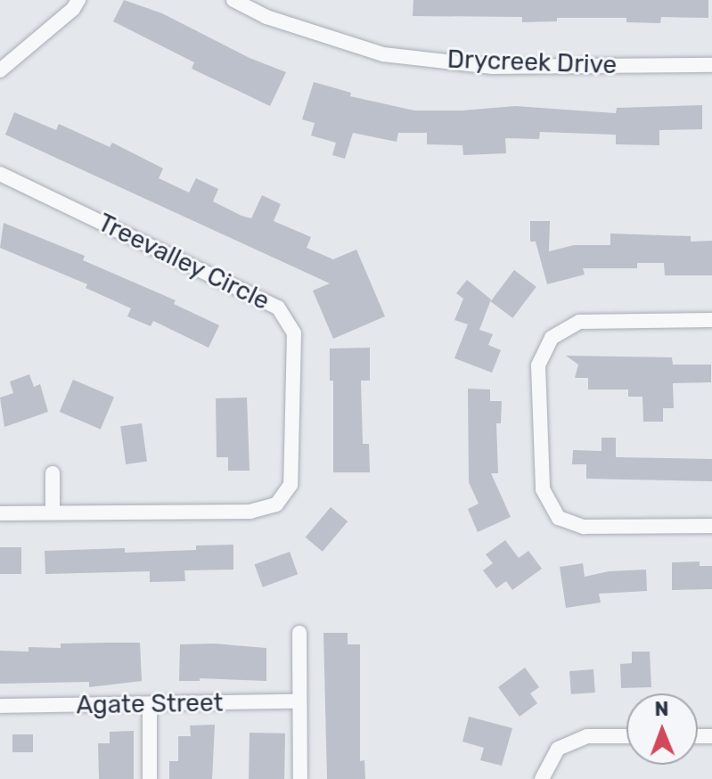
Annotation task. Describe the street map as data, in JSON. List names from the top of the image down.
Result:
{
  "streets": {
    "street": ["Drycreek Drive", "Treevalley Circle", "Agate Street"]
  },
  "north": "top"
}
